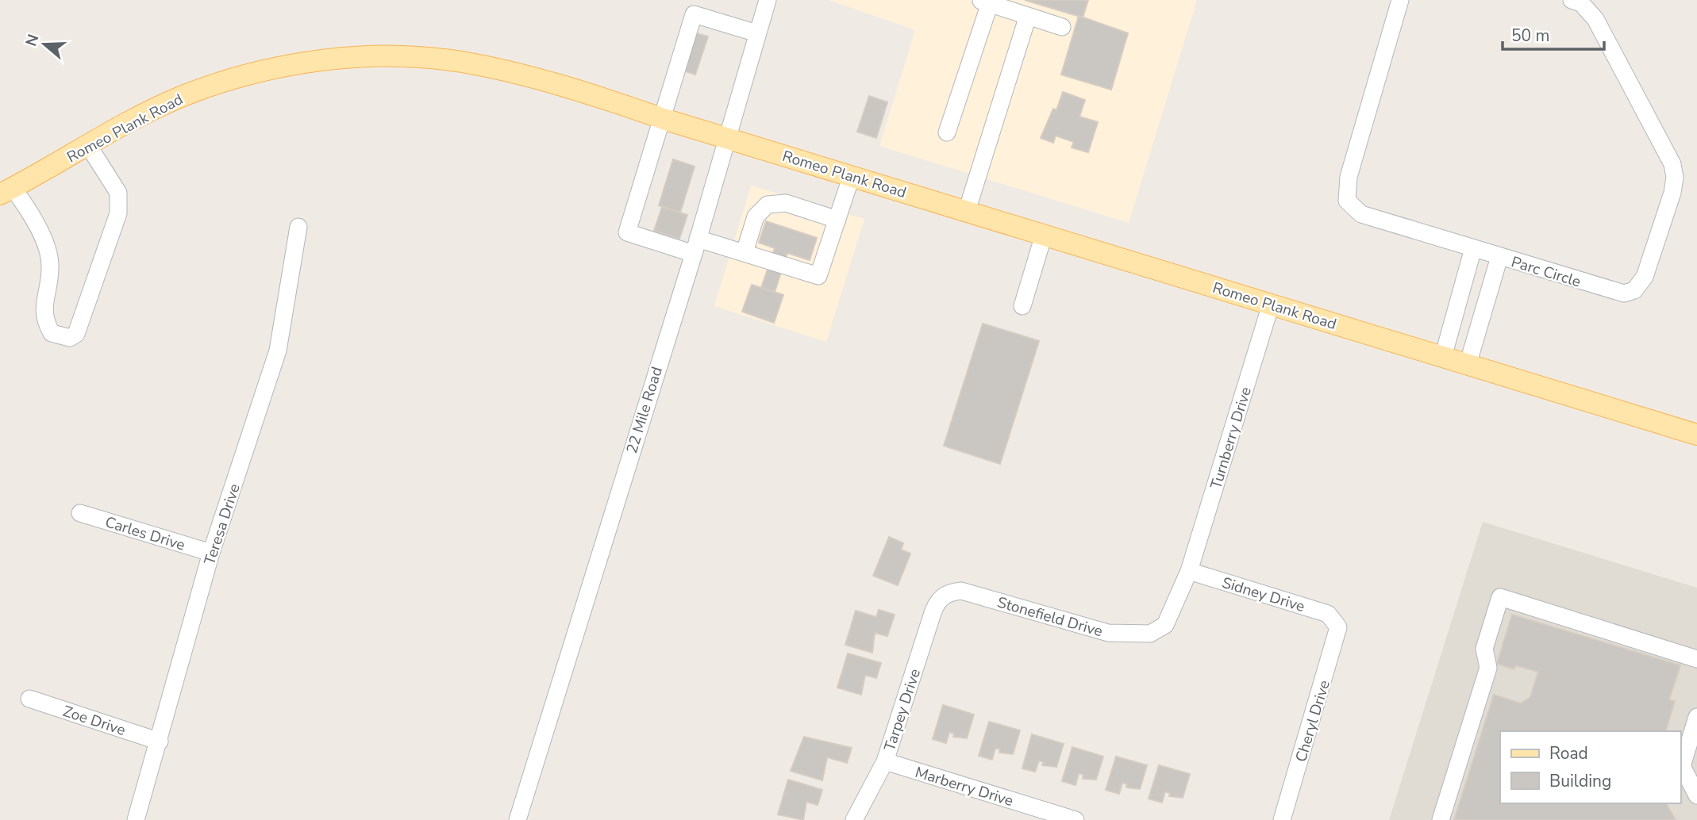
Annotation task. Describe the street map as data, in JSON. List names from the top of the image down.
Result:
{
  "streets": {
    "main road": ["Romeo Plank Road"],
    "street": [
      "Parc Circle",
      "22 Mile Road",
      "Turnberry Drive",
      "Teresa Drive",
      "Carles Drive",
      "Sidney Drive",
      "Stonefield Drive",
      "Tarpey Drive",
      "Zoe Drive",
      "Cheryl Drive",
      "Marberry Drive"
    ]
  },
  "crossings": [
    ["Romeo Plank Road", "22 Mile Road"],
    ["Romeo Plank Road", "Turnberry Drive"],
    ["Turnberry Drive", "Sidney Drive"],
    ["Turnberry Drive", "Stonefield Drive"],
    ["Teresa Drive", "Carles Drive"],
    ["Teresa Drive", "Zoe Drive"],
    ["Sidney Drive", "Stonefield Drive"],
    ["Sidney Drive", "Cheryl Drive"],
    ["Stonefield Drive", "Tarpey Drive"],
    ["Tarpey Drive", "Marberry Drive"]
  ],
  "legend": ["Road", "Building"],
  "scale_bar": "50 m",
  "north": "left"
}
